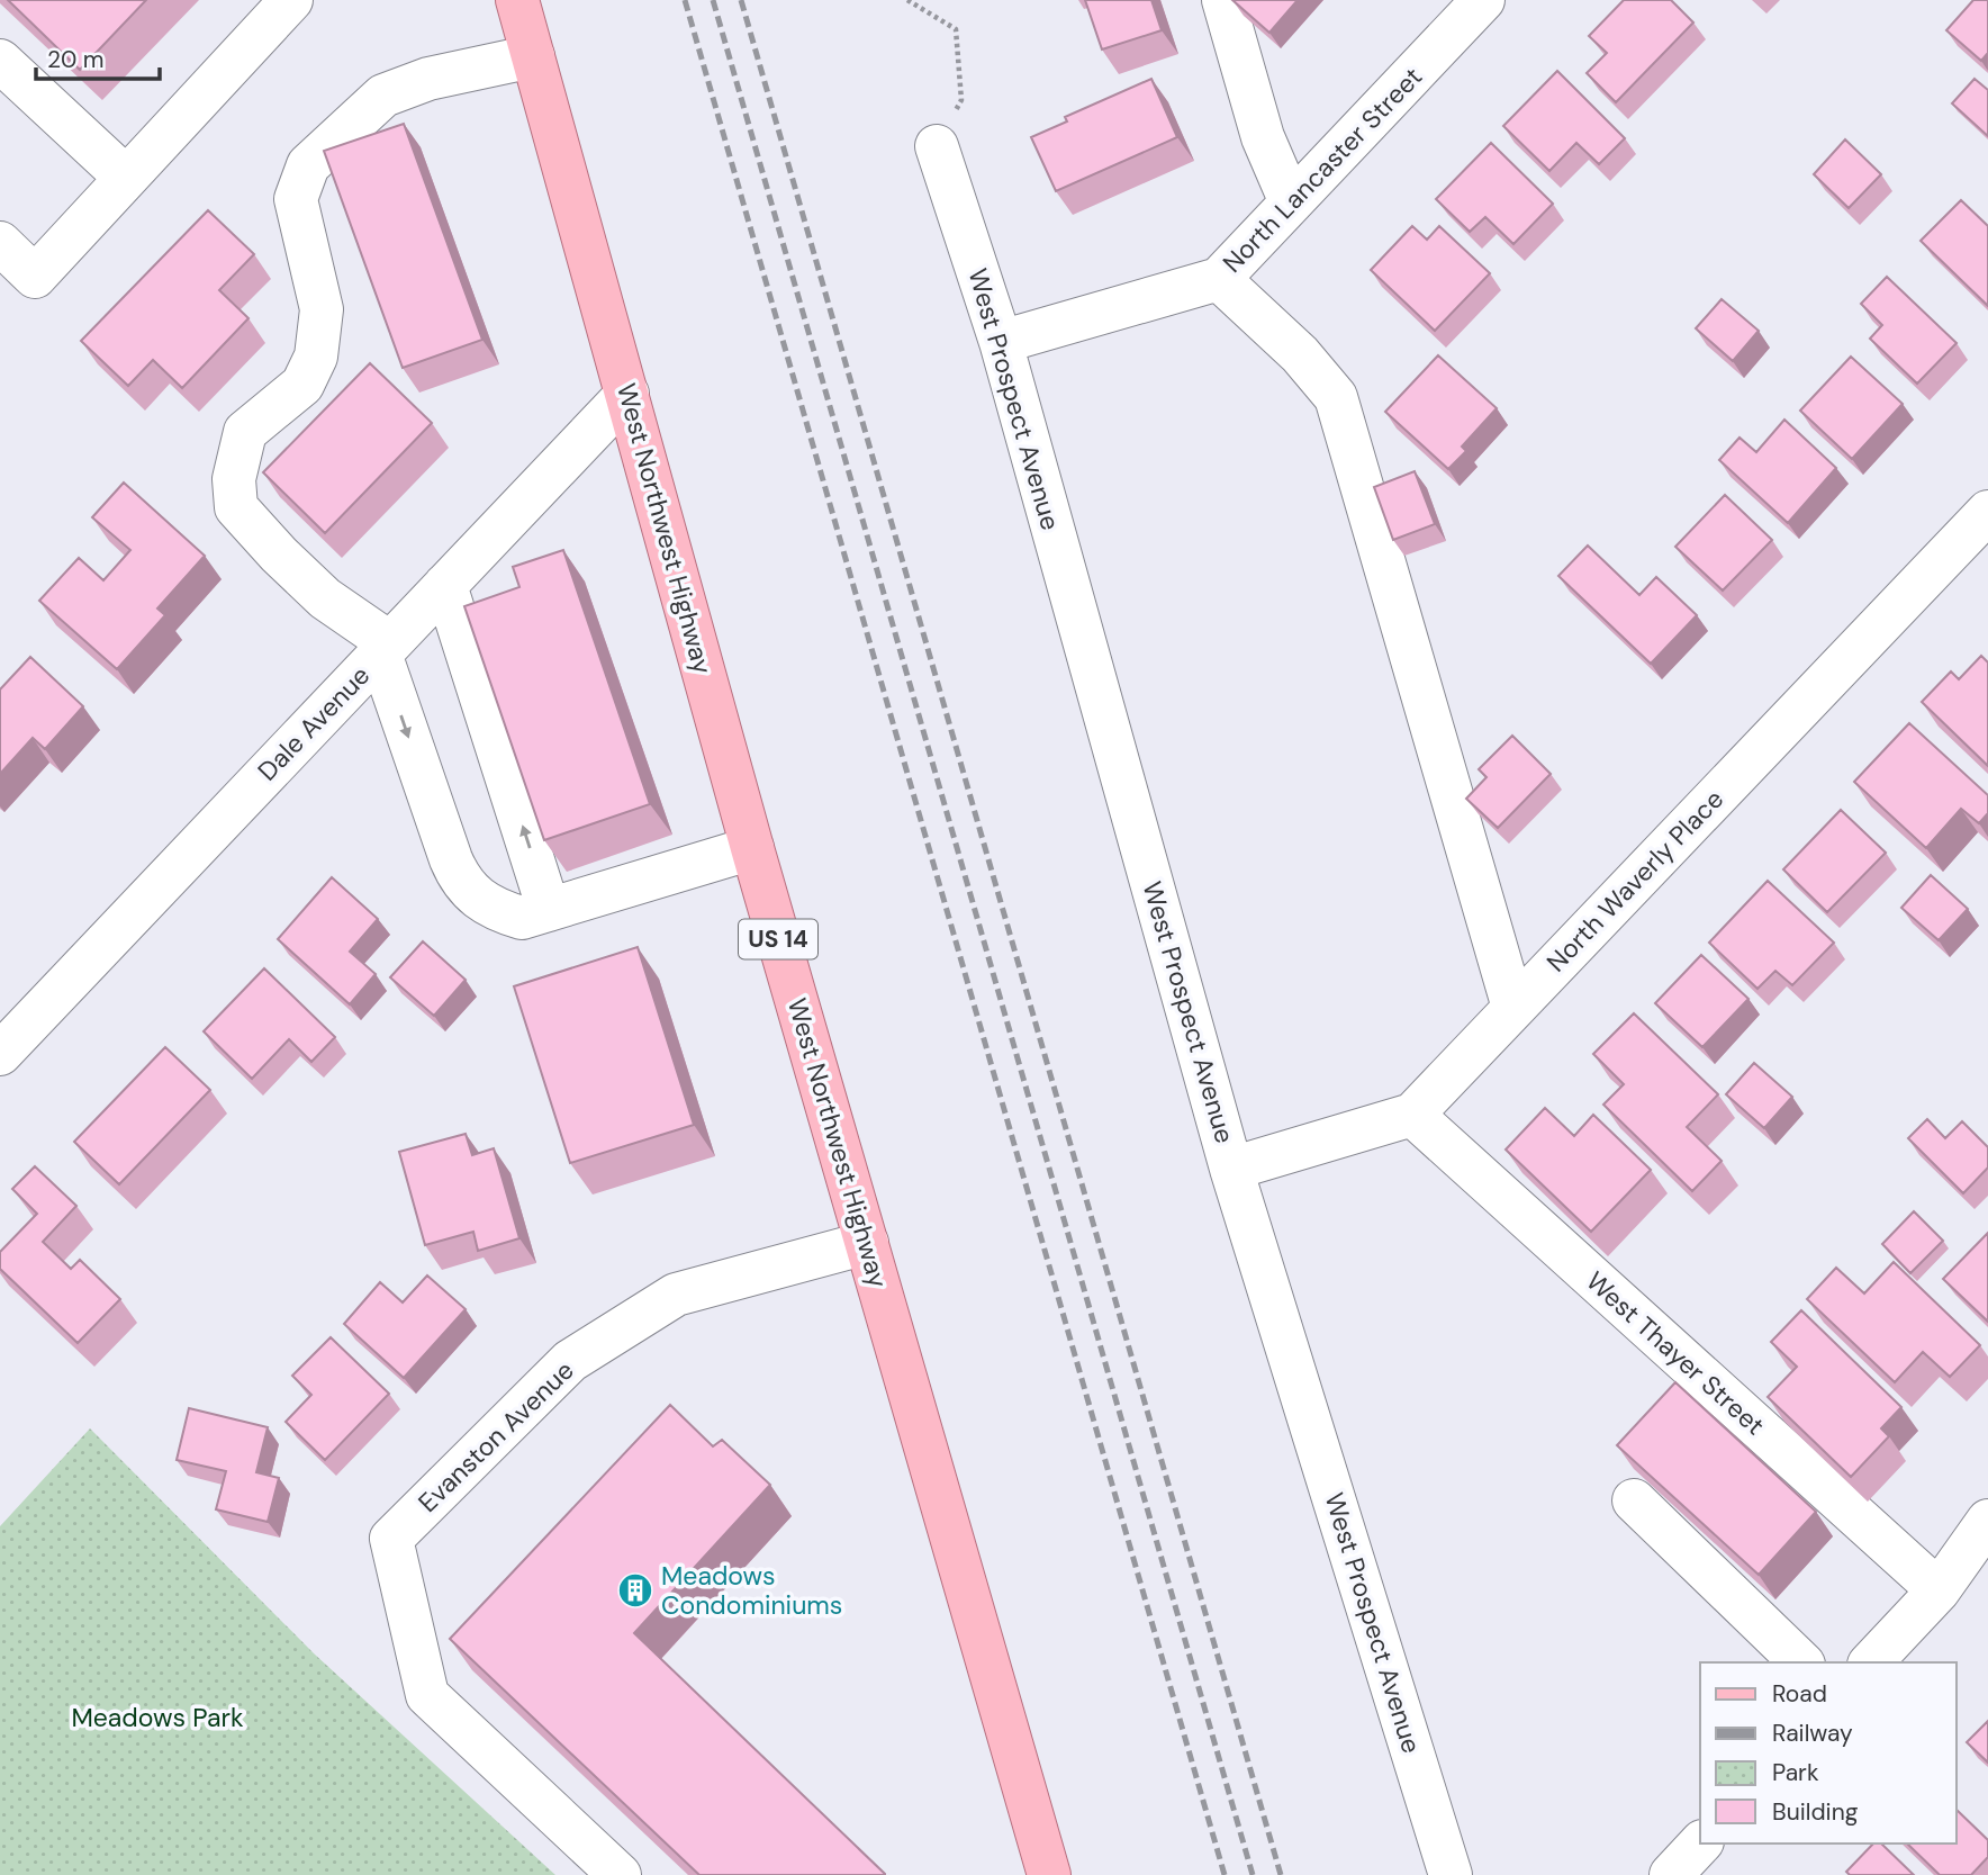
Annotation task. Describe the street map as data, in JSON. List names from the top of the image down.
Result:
{
  "streets": {
    "main road": ["West Northwest Highway", "US 14"],
    "street": [
      "North Lancaster Street",
      "West Prospect Avenue",
      "Dale Avenue",
      "North Waverly Place",
      "West Thayer Street",
      "Evanston Avenue"
    ]
  },
  "crossings": [
    ["North Lancaster Street", "West Prospect Avenue"],
    ["West Prospect Avenue", "North Waverly Place"],
    ["West Northwest Highway", "Dale Avenue"],
    ["West Northwest Highway", "Evanston Avenue"],
    ["North Waverly Place", "West Thayer Street"]
  ],
  "parks": ["Meadows Park"],
  "places": {
    "building": ["Meadows Condominiums"]
  },
  "legend": [
    "Road",
    "Railway",
    "Park",
    "Building"
  ],
  "scale_bar": "20 m"
}
